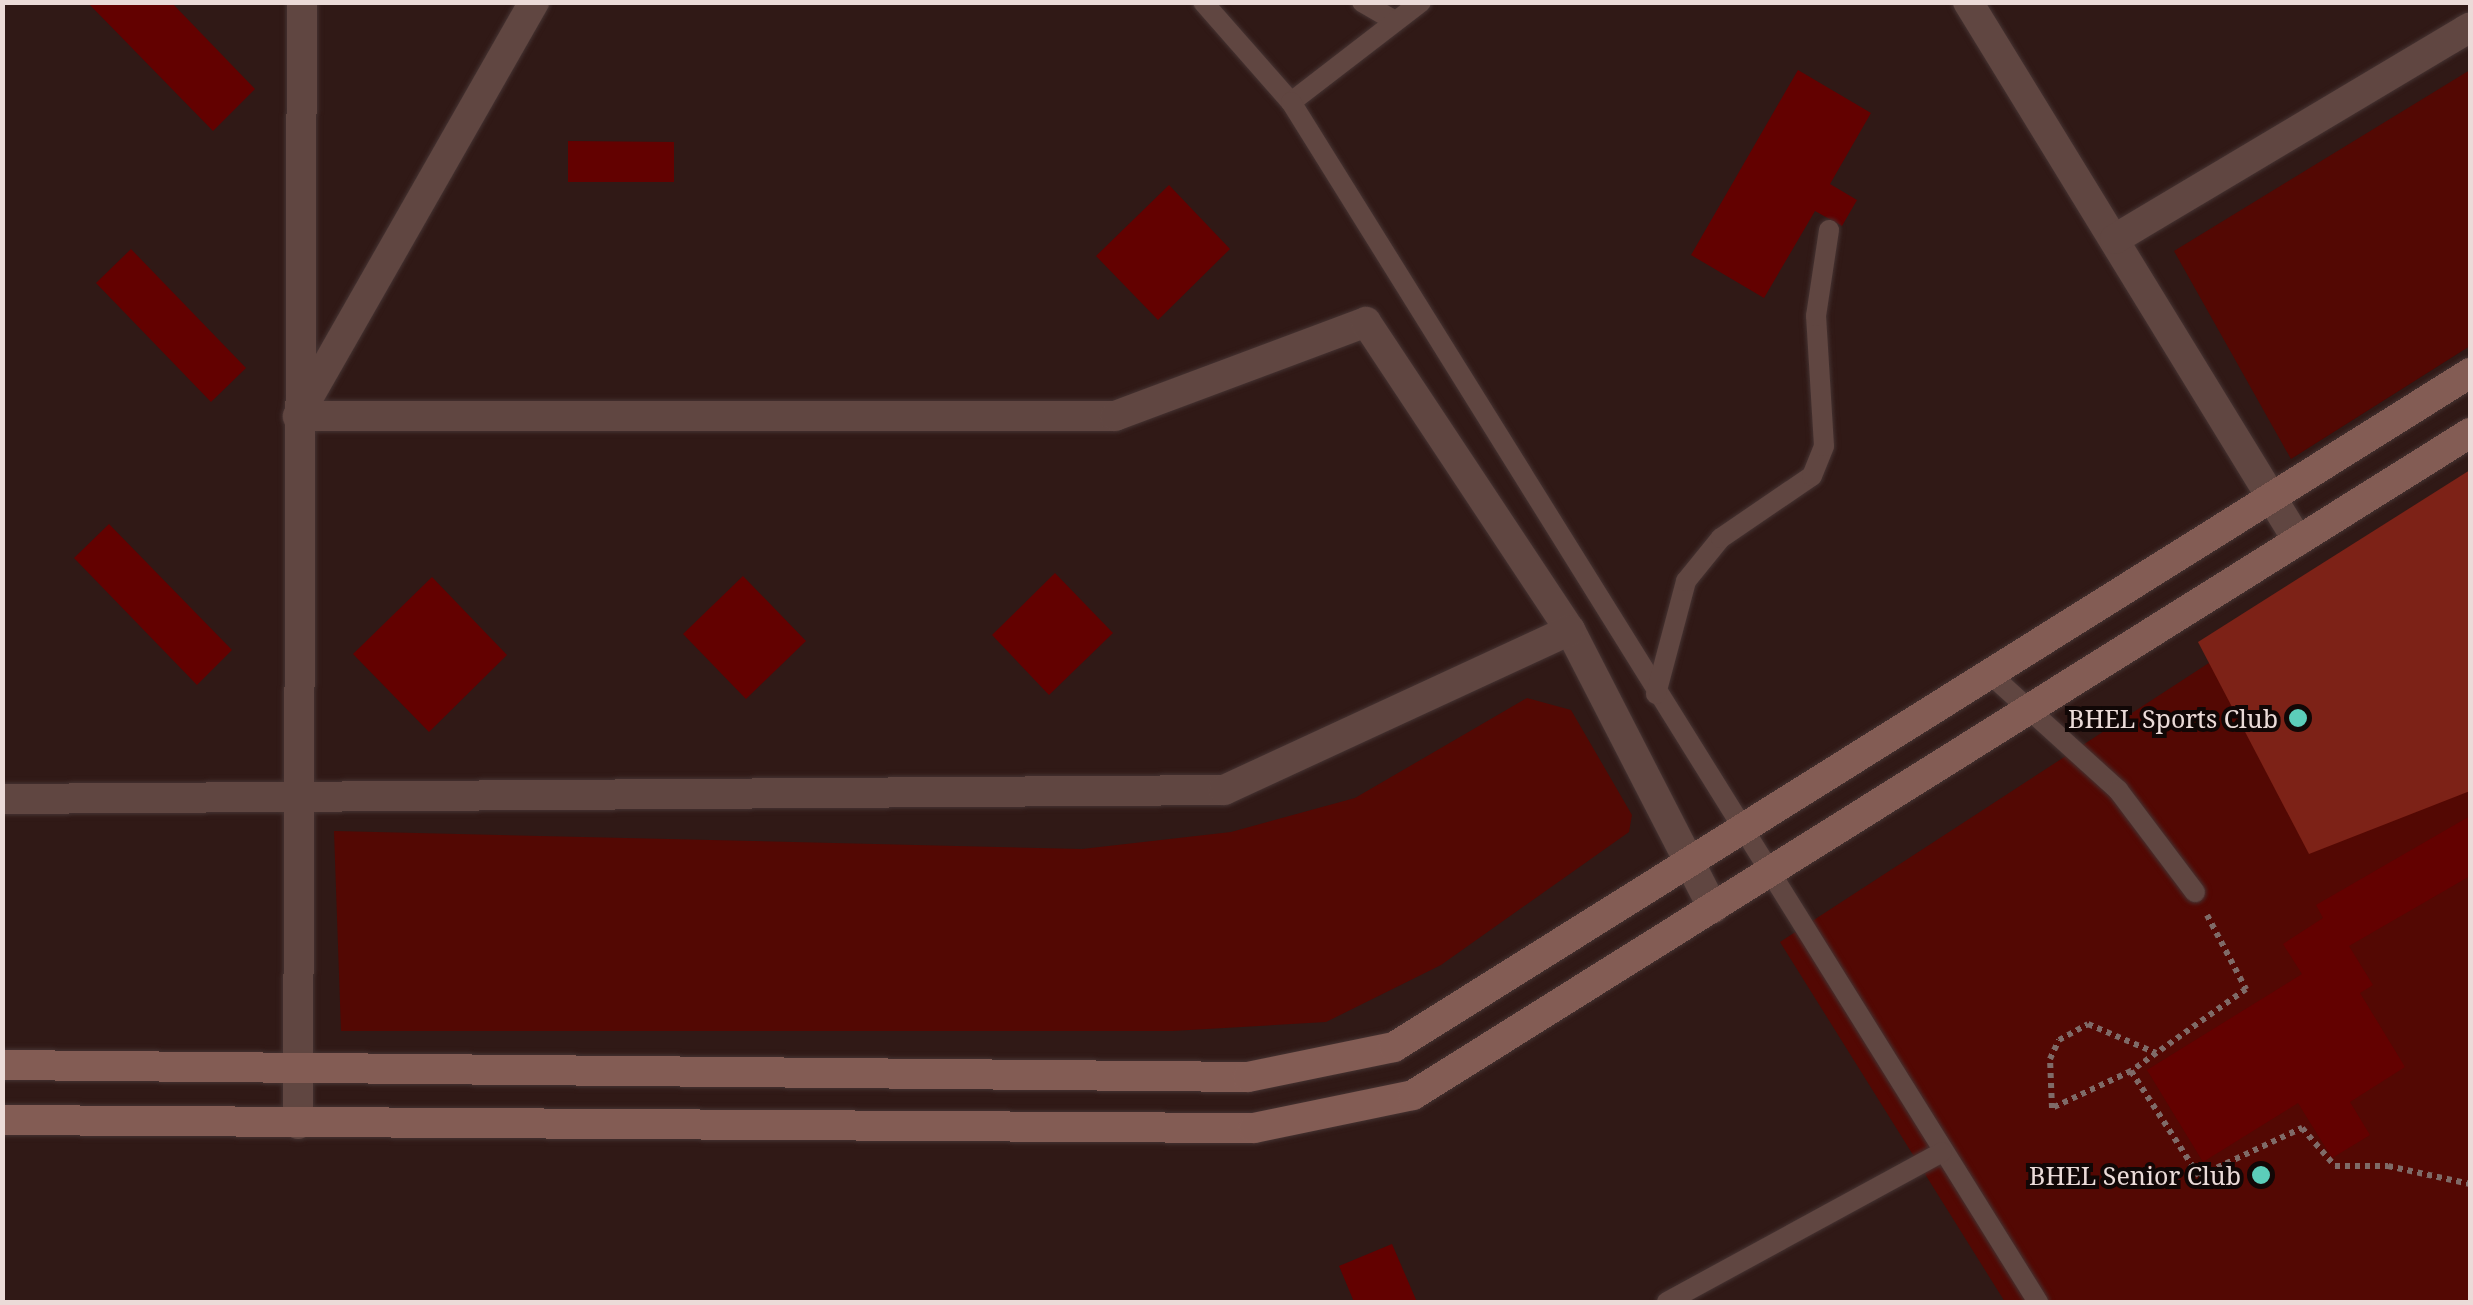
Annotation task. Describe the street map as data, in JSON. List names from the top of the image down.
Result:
{
  "places": ["BHEL Sports Club", "BHEL Senior Club"]
}
